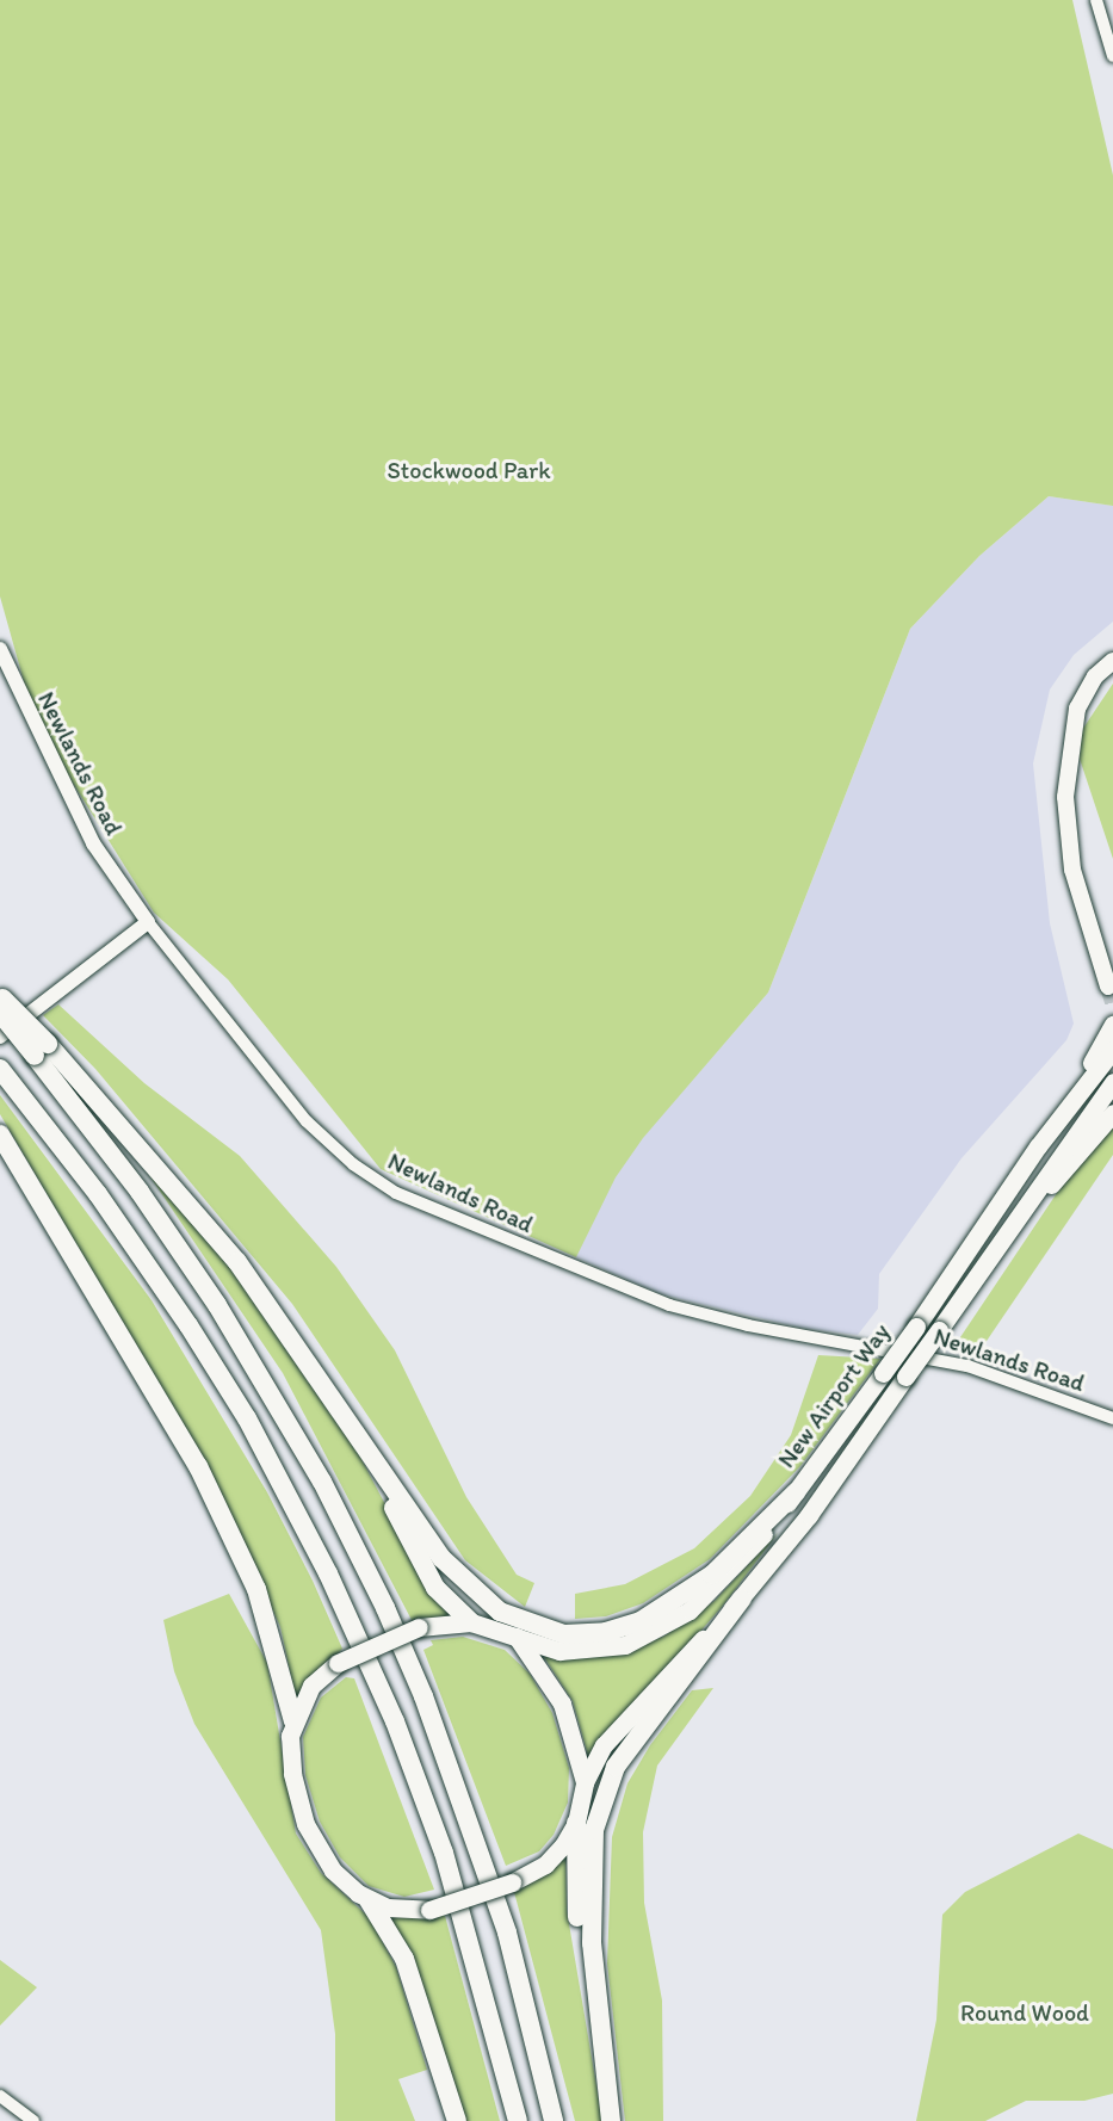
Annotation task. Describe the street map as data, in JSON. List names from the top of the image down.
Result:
{
  "streets": {
    "highway": ["New Airport Way"],
    "main road": ["Newlands Road"]
  },
  "parks": ["Stockwood Park", "Round Wood"]
}
